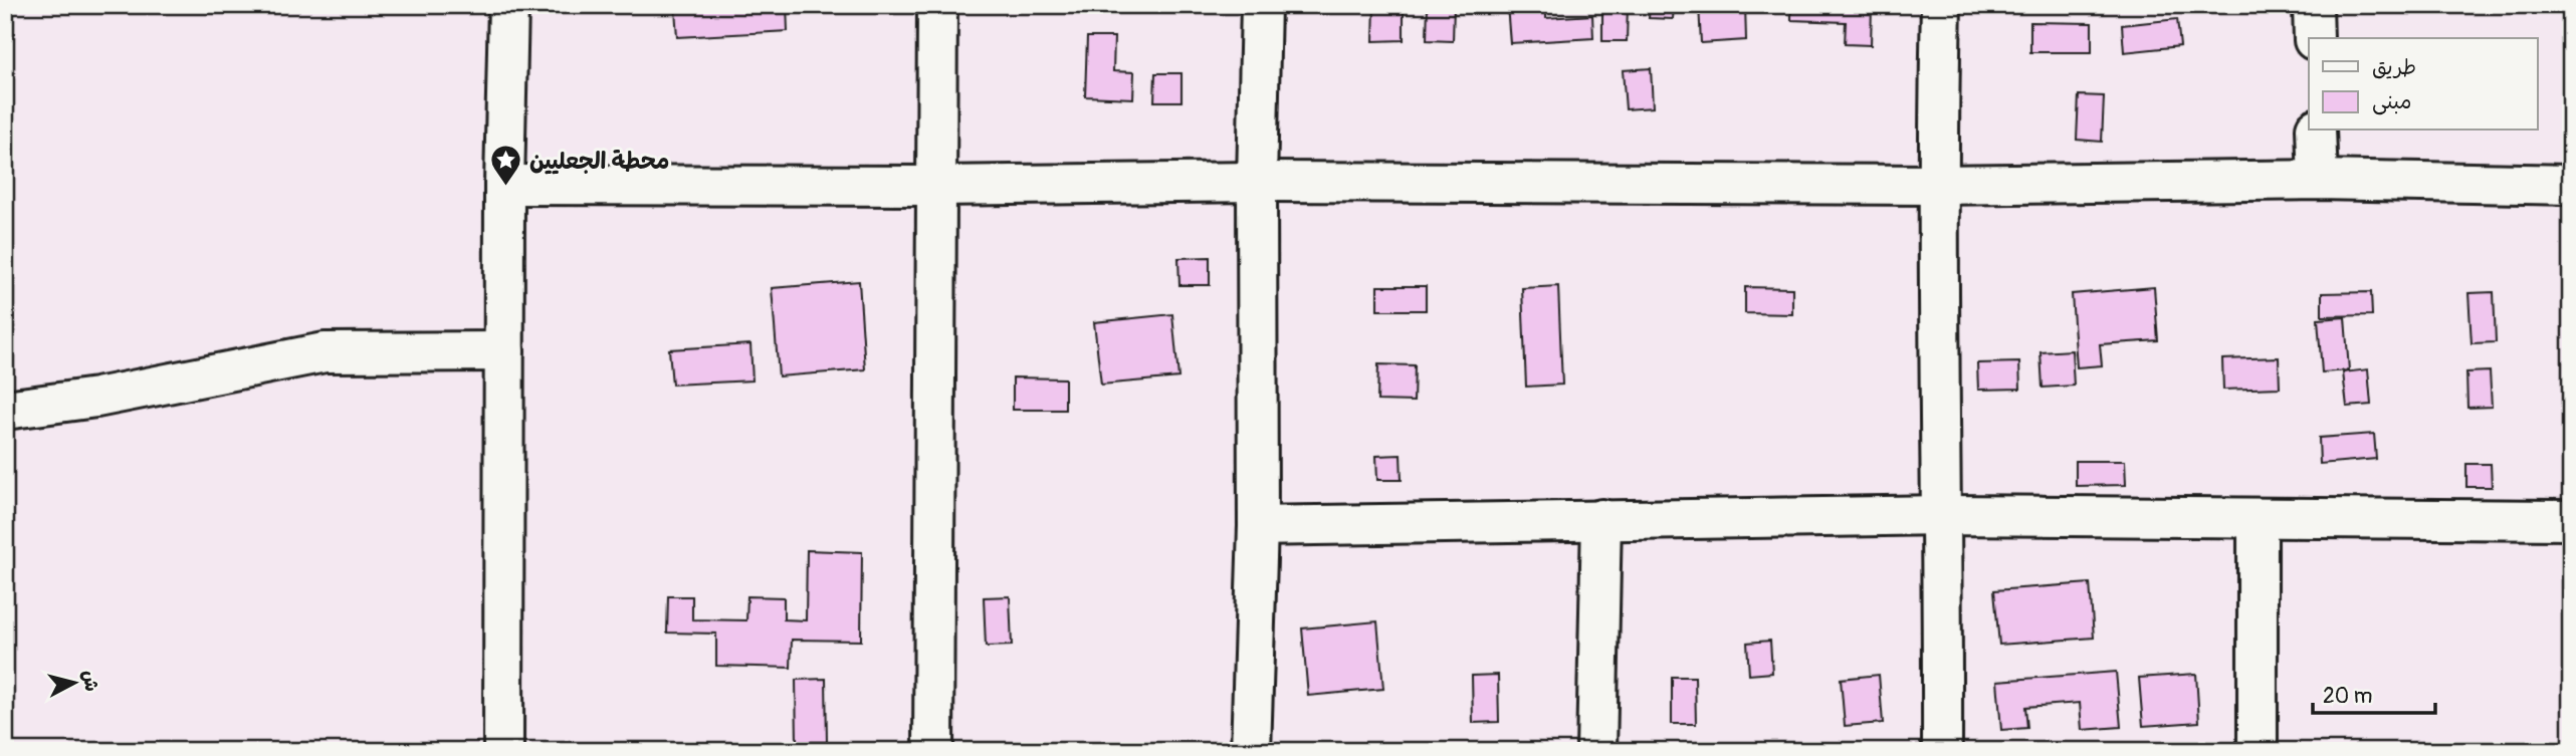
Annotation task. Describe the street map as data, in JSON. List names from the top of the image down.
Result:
{
  "places": {
    "place": ["محطة الجعليين"]
  },
  "legend": ["طريق", "مبنى"],
  "scale_bar": "20 m",
  "north": "right"
}
